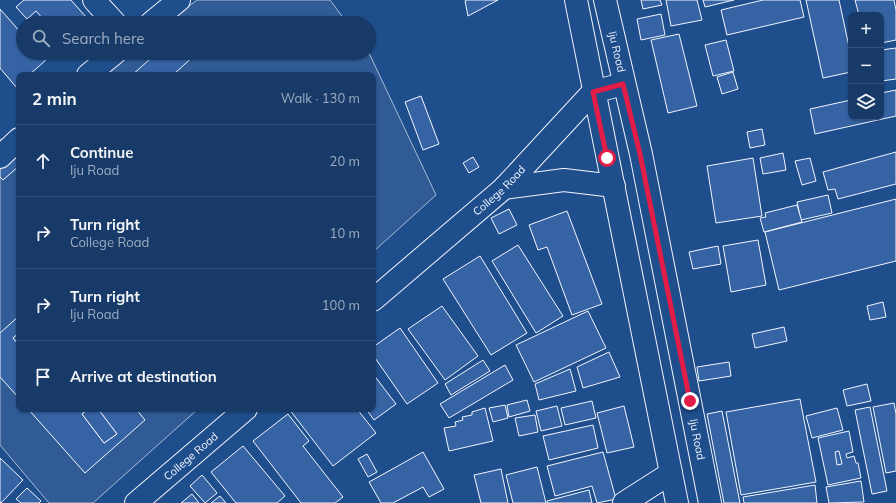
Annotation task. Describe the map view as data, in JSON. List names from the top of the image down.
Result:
{
  "streets": {
    "main road": ["Iju Road", "College Road"]
  },
  "page": {
    "map_buttons": ["+", "−"],
    "search": "Search here",
    "heading": ["2 min", "Walk · 130 m"],
    "list": [
      ["Continue", "Iju Road", "20 m"],
      ["Turn right", "College Road", "10 m"],
      ["Turn right", "Iju Road", "100 m"],
      "Arrive at destination"
    ]
  }
}
